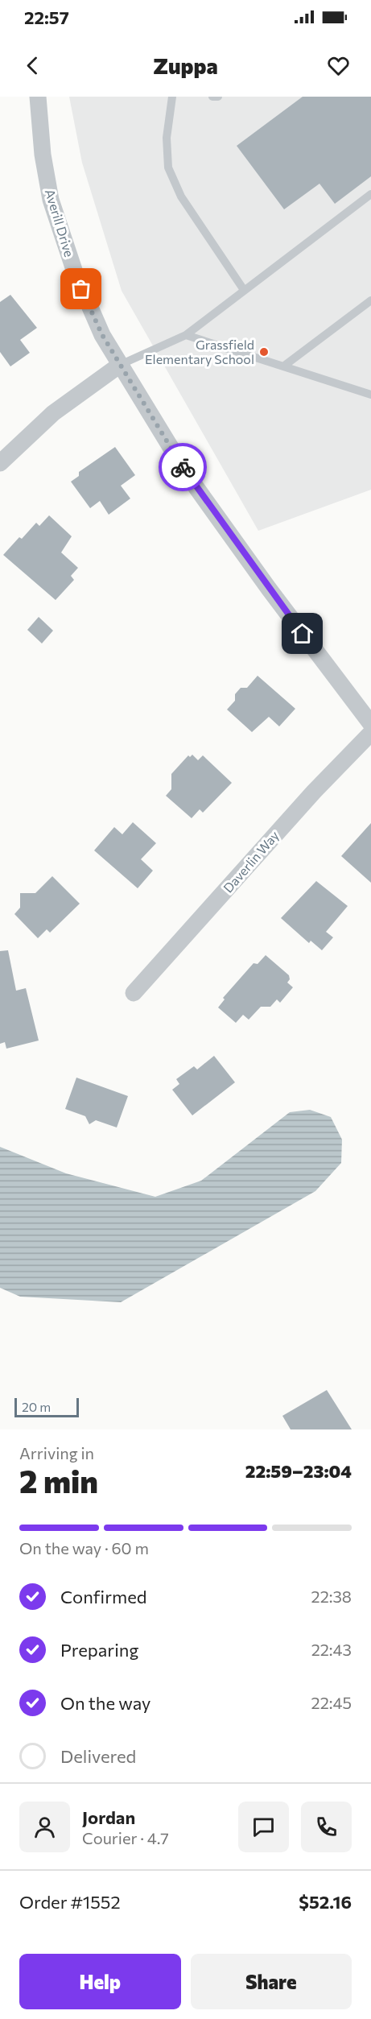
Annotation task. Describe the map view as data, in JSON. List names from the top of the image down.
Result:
{
  "streets": {
    "street": ["Averill Drive", "Daverlin Way"]
  },
  "places": ["Grassfield Elementary School"],
  "scale_bar": "20 m",
  "page": {
    "status": "22:57",
    "header": "Zuppa",
    "scale": "20 m",
    "heading": ["2 min", "Arriving in", "22:59–23:04"],
    "panel": [
      "Jordan",
      "Courier · 4.7",
      "Order #1552",
      "$52.16"
    ],
    "bar": "On the way · 60 m",
    "list": [
      ["Confirmed", "22:38"],
      ["Preparing", "22:43"],
      ["On the way", "22:45"],
      "Delivered"
    ],
    "buttons": ["Help", "Share"]
  }
}
